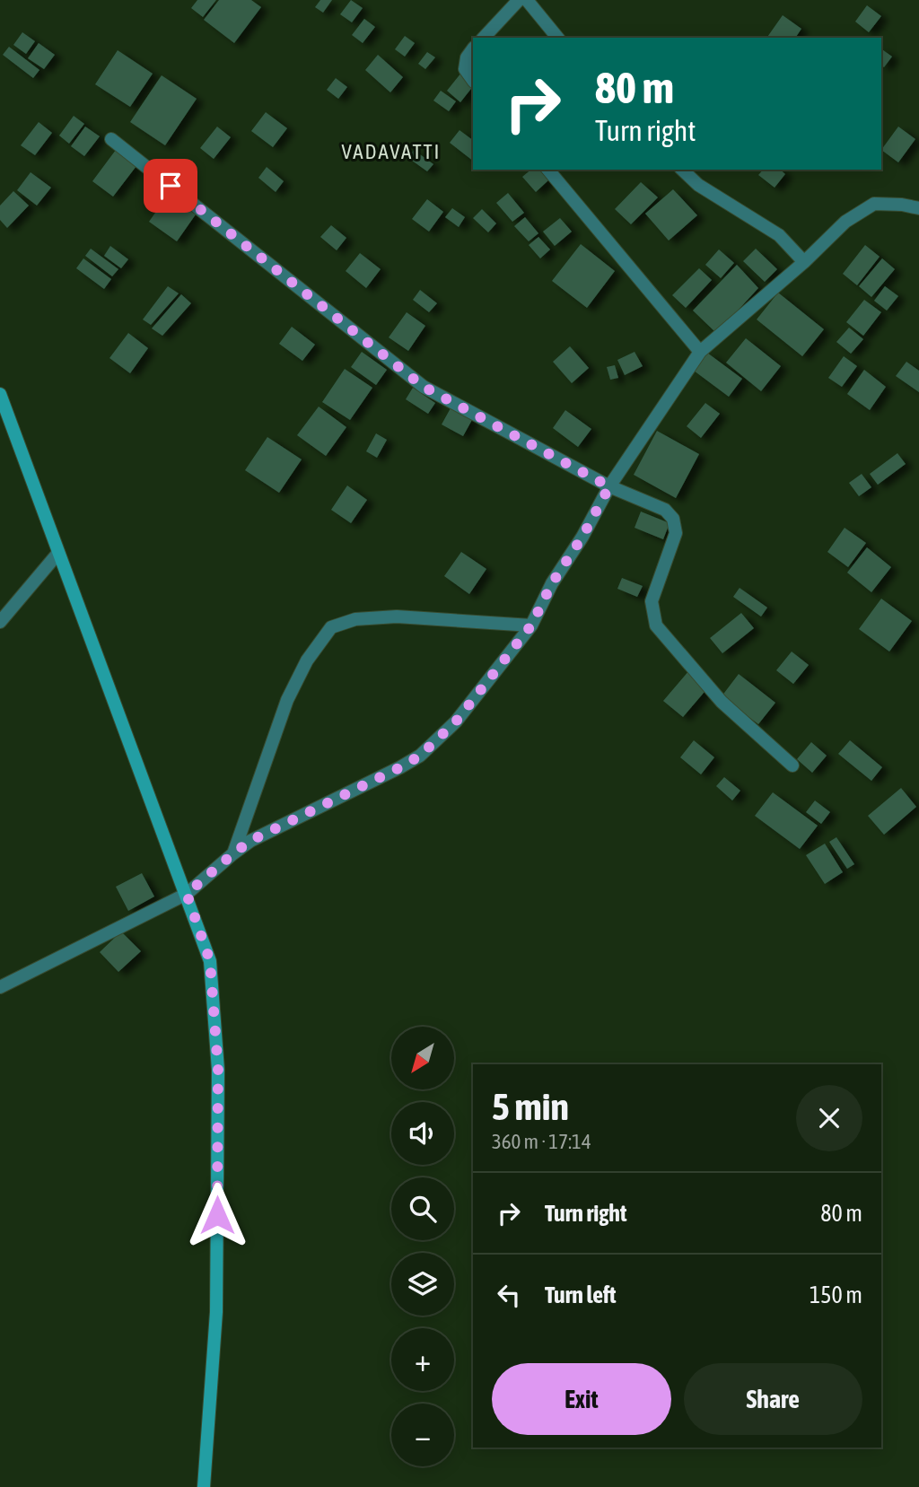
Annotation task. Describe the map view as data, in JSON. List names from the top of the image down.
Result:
{
  "districts": ["VADAVATTI"],
  "north": "bottom left",
  "page": {
    "turn": ["80 m", "Turn right"],
    "map_buttons": ["+", "−"],
    "heading": ["5 min", "360 m · 17:14"],
    "list": [
      {
        "name": "Turn right",
        "value": "80 m"
      },
      {
        "name": "Turn left",
        "value": "150 m"
      }
    ],
    "buttons": ["Exit", "Share"]
  }
}
